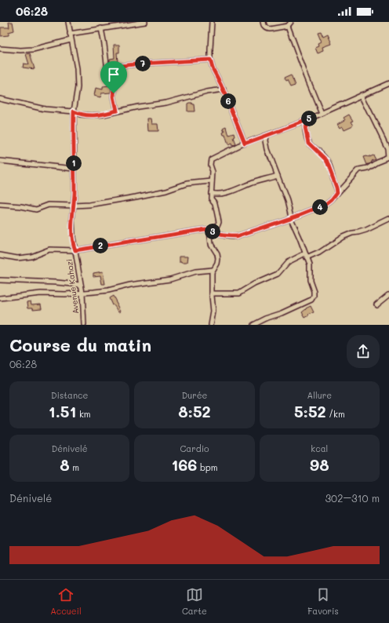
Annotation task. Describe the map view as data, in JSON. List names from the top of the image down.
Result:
{
  "streets": {
    "street": ["Avenue Kahozi"]
  },
  "page": {
    "status": "06:28",
    "pins": [
      "7",
      "6",
      "5",
      "1",
      "4",
      "3",
      "2"
    ],
    "heading": ["Course du matin", "06:28"],
    "stats": [
      ["Distance", "1.51 km"],
      ["Durée", "8:52"],
      ["Allure", "5:52 /km"],
      ["Dénivelé", "8 m"],
      ["Cardio", "166 bpm"],
      ["kcal", "98"]
    ],
    "chart": ["Dénivelé", "302–310 m"],
    "tabs": ["Accueil", "Carte", "Favoris"]
  }
}
